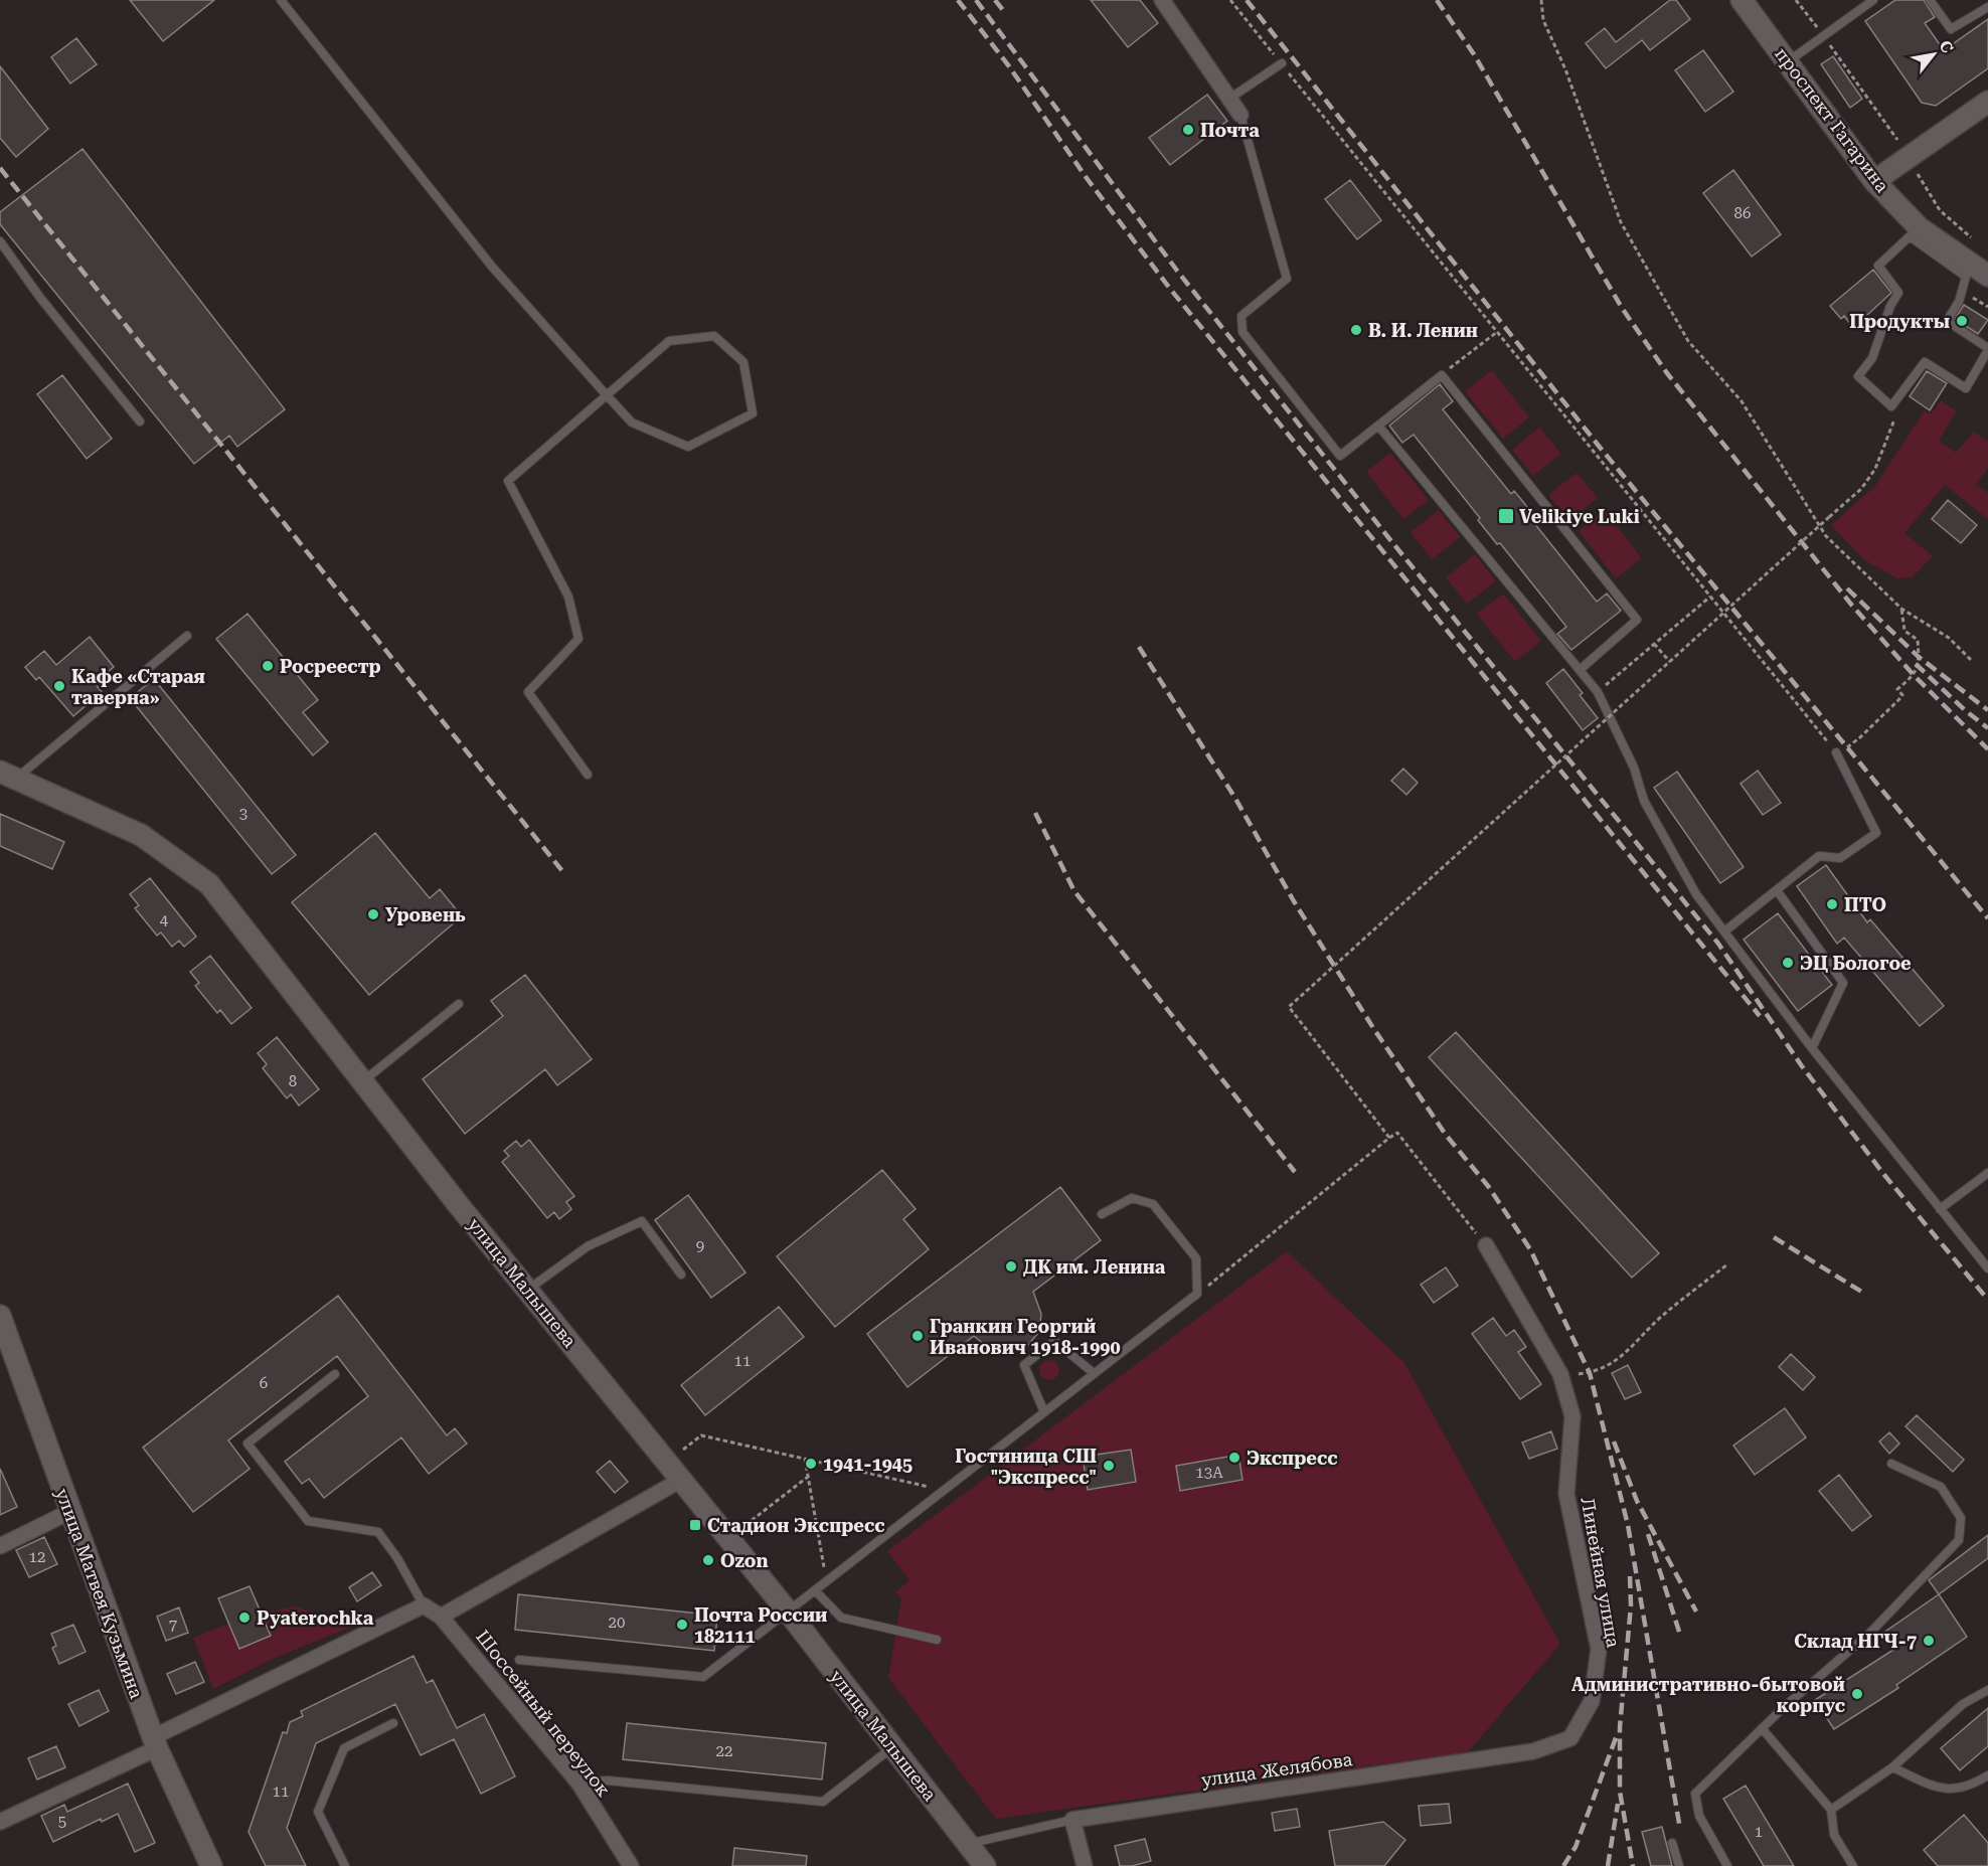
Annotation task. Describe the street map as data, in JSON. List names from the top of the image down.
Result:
{
  "streets": {
    "street": [
      "проспект Гагарина",
      "улица Малышева",
      "Линейная улица",
      "улица Матвея Кузьмина",
      "Шоссейный переулок",
      "улица Желябова"
    ]
  },
  "crossings": [
    ["Линейная улица", "улица Желябова"]
  ],
  "places": {
    "other": [
      "Почта",
      "Продукты",
      "В. И. Ленин",
      "Росреестр",
      "Кафе «Старая таверна»",
      "ПТО",
      "Уровень",
      "ЭЦ Бологое",
      "ДК им. Ленина",
      "Гранкин Георгий Иванович 1918-1990",
      "Экспресс",
      "1941-1945",
      "Гостиница СШ \"Экспресс\"",
      "Ozon",
      "Pyaterochka",
      "Почта России 182111",
      "Склад НГЧ-7",
      "Административно-бытовой корпус"
    ],
    "transit": ["Velikiye Luki", "Стадион Экспресс"]
  },
  "house_numbers": [
    "86",
    "3",
    "4",
    "8",
    "9",
    "11",
    "6",
    "13А",
    "12",
    "20",
    "7",
    "22",
    "11",
    "5",
    "1"
  ],
  "north": "top right"
}
